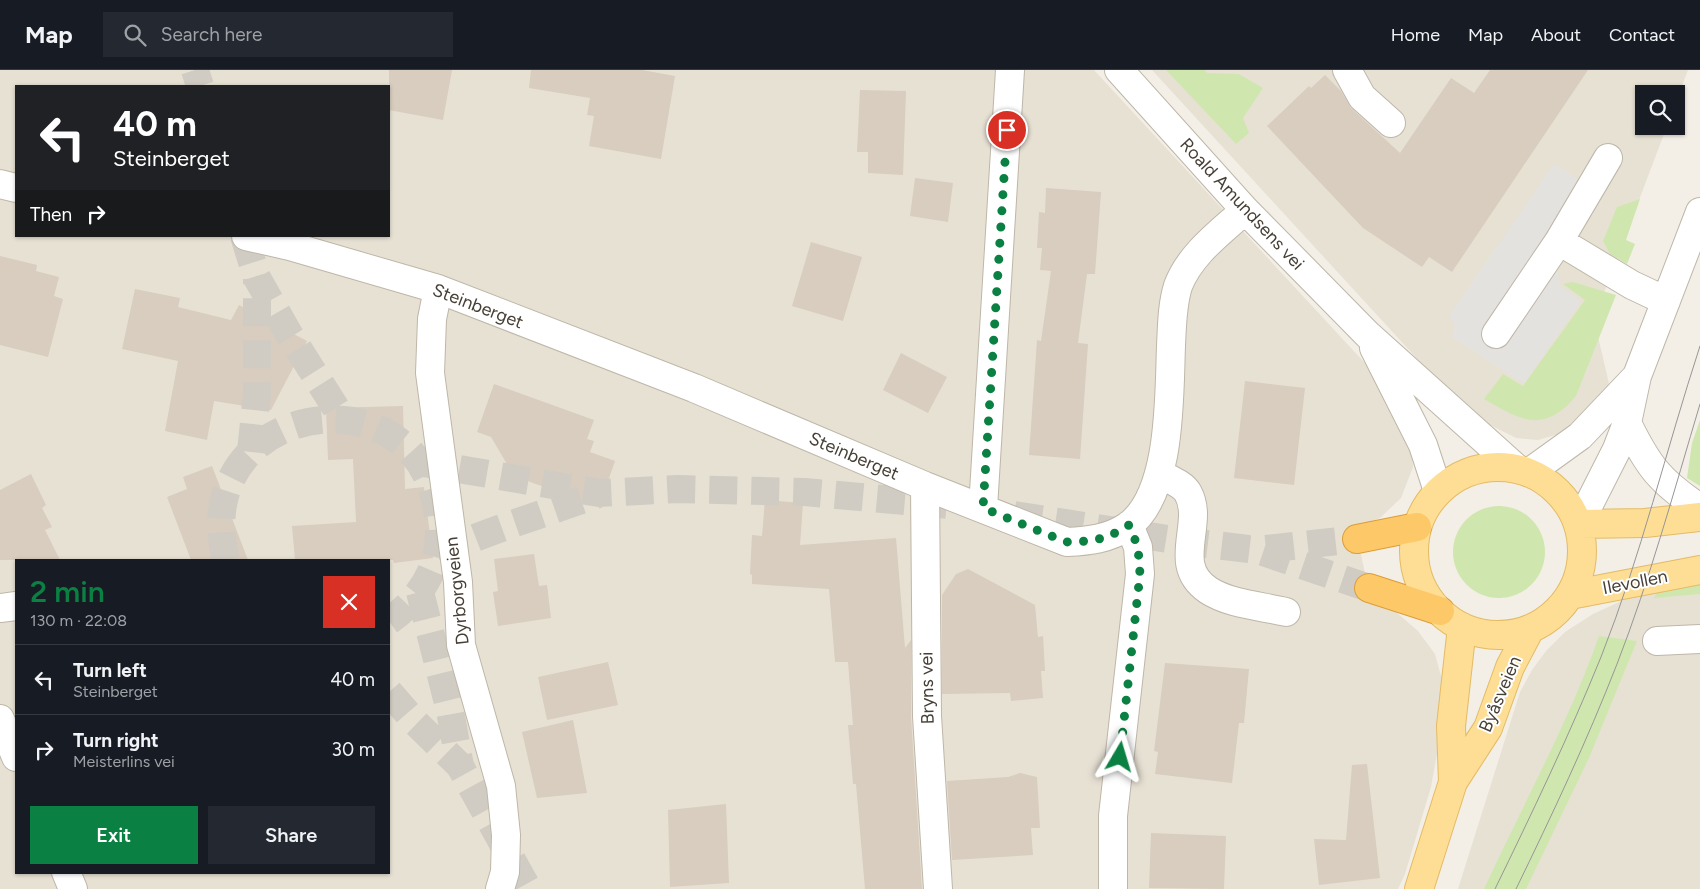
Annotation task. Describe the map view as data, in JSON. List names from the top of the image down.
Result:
{
  "streets": {
    "main road": ["Ilevollen", "Byåsveien"],
    "street": [
      "Roald Amundsens vei",
      "Steinberget",
      "Dyrborgveien",
      "Bryns vei"
    ]
  },
  "crossings": [
    ["Roald Amundsens vei", "Steinberget"],
    ["Roald Amundsens vei", "Ilevollen"],
    ["Roald Amundsens vei", "Byåsveien"],
    ["Steinberget", "Dyrborgveien"],
    ["Steinberget", "Bryns vei"],
    ["Ilevollen", "Byåsveien"]
  ],
  "page": {
    "header": "Map",
    "search": "Search here",
    "nav": [
      "Home",
      "Map",
      "About",
      "Contact"
    ],
    "turn": ["40 m", "Steinberget"],
    "then": "Then",
    "heading": ["2 min", "130 m · 22:08"],
    "list": [
      {
        "name": "Turn left",
        "note": "Steinberget",
        "value": "40 m"
      },
      {
        "name": "Turn right",
        "note": "Meisterlins vei",
        "value": "30 m"
      }
    ],
    "buttons": ["Exit", "Share"]
  }
}
